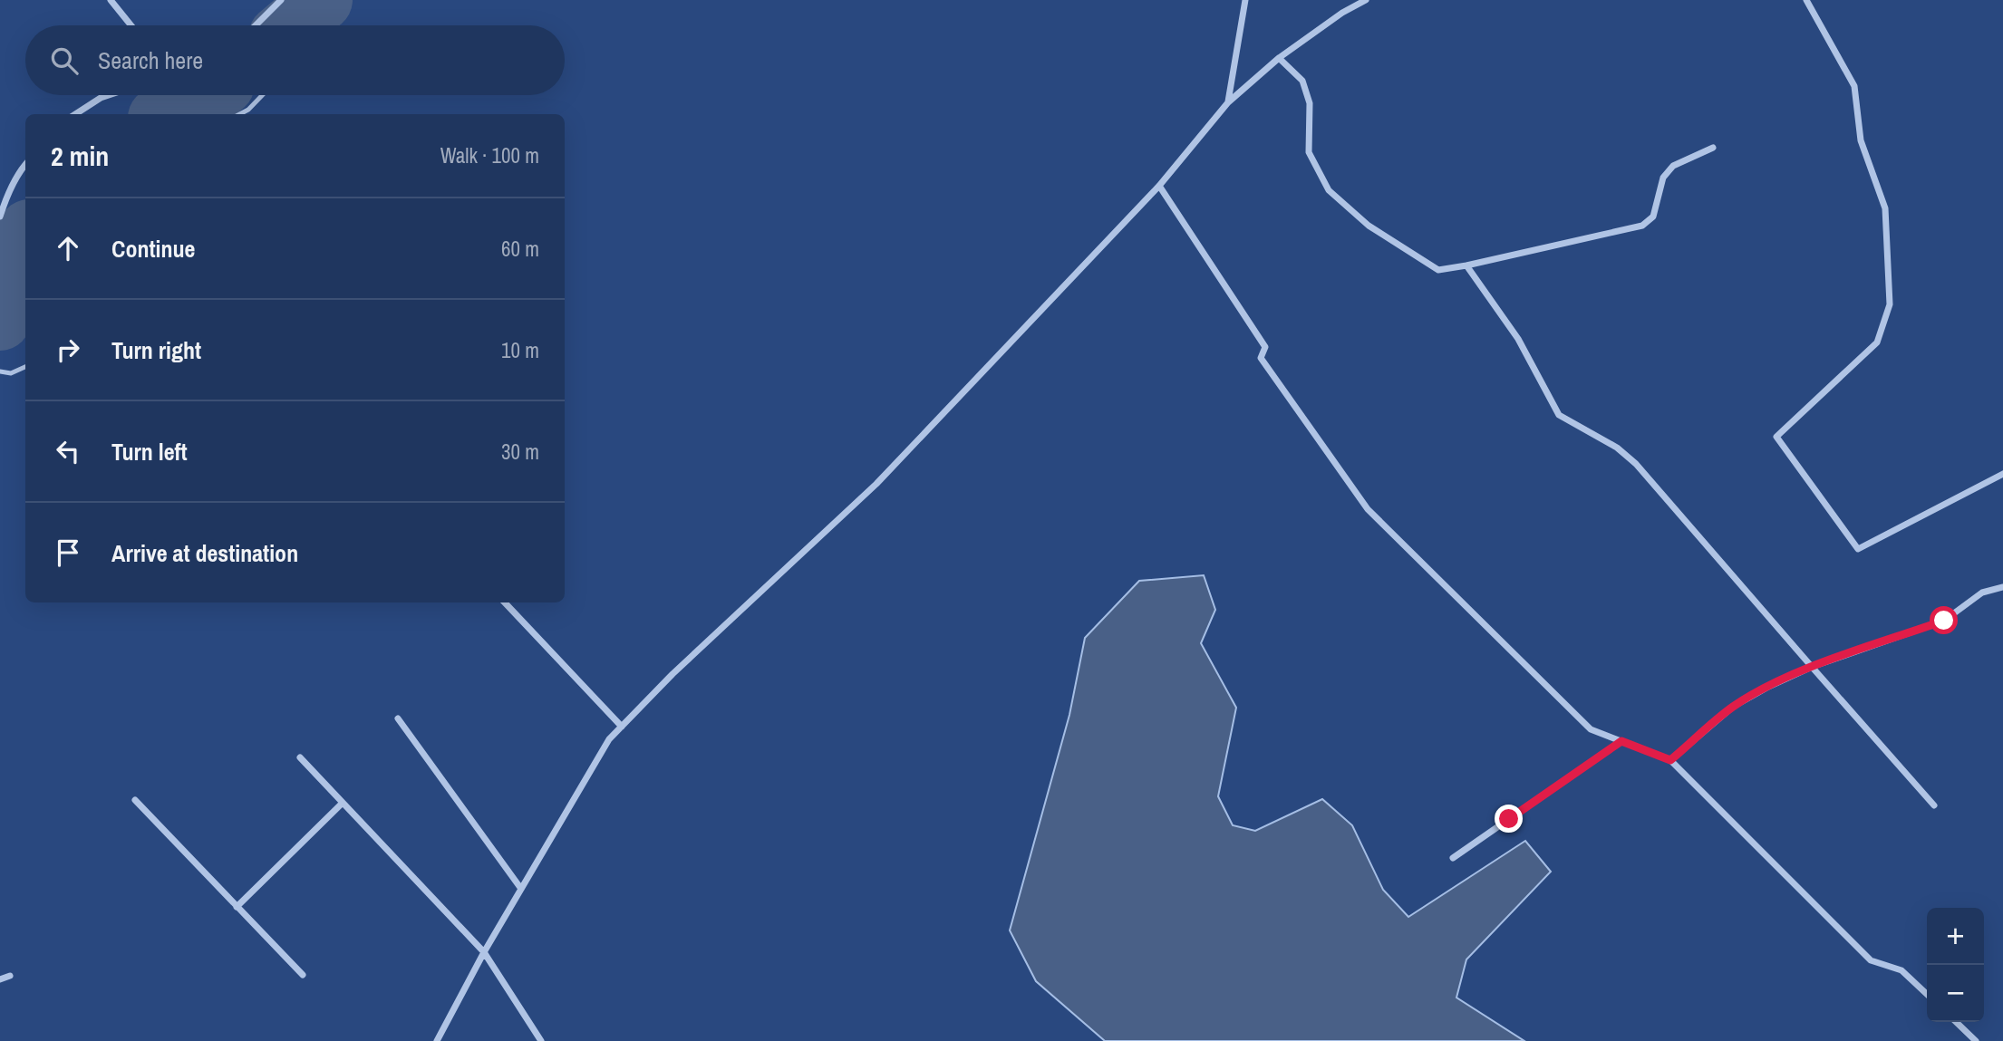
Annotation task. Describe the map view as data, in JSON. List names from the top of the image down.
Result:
{
  "page": {
    "search": "Search here",
    "heading": ["2 min", "Walk · 100 m"],
    "list": [
      ["Continue", "60 m"],
      ["Turn right", "10 m"],
      ["Turn left", "30 m"],
      "Arrive at destination"
    ],
    "map_buttons": ["+", "−"]
  }
}
